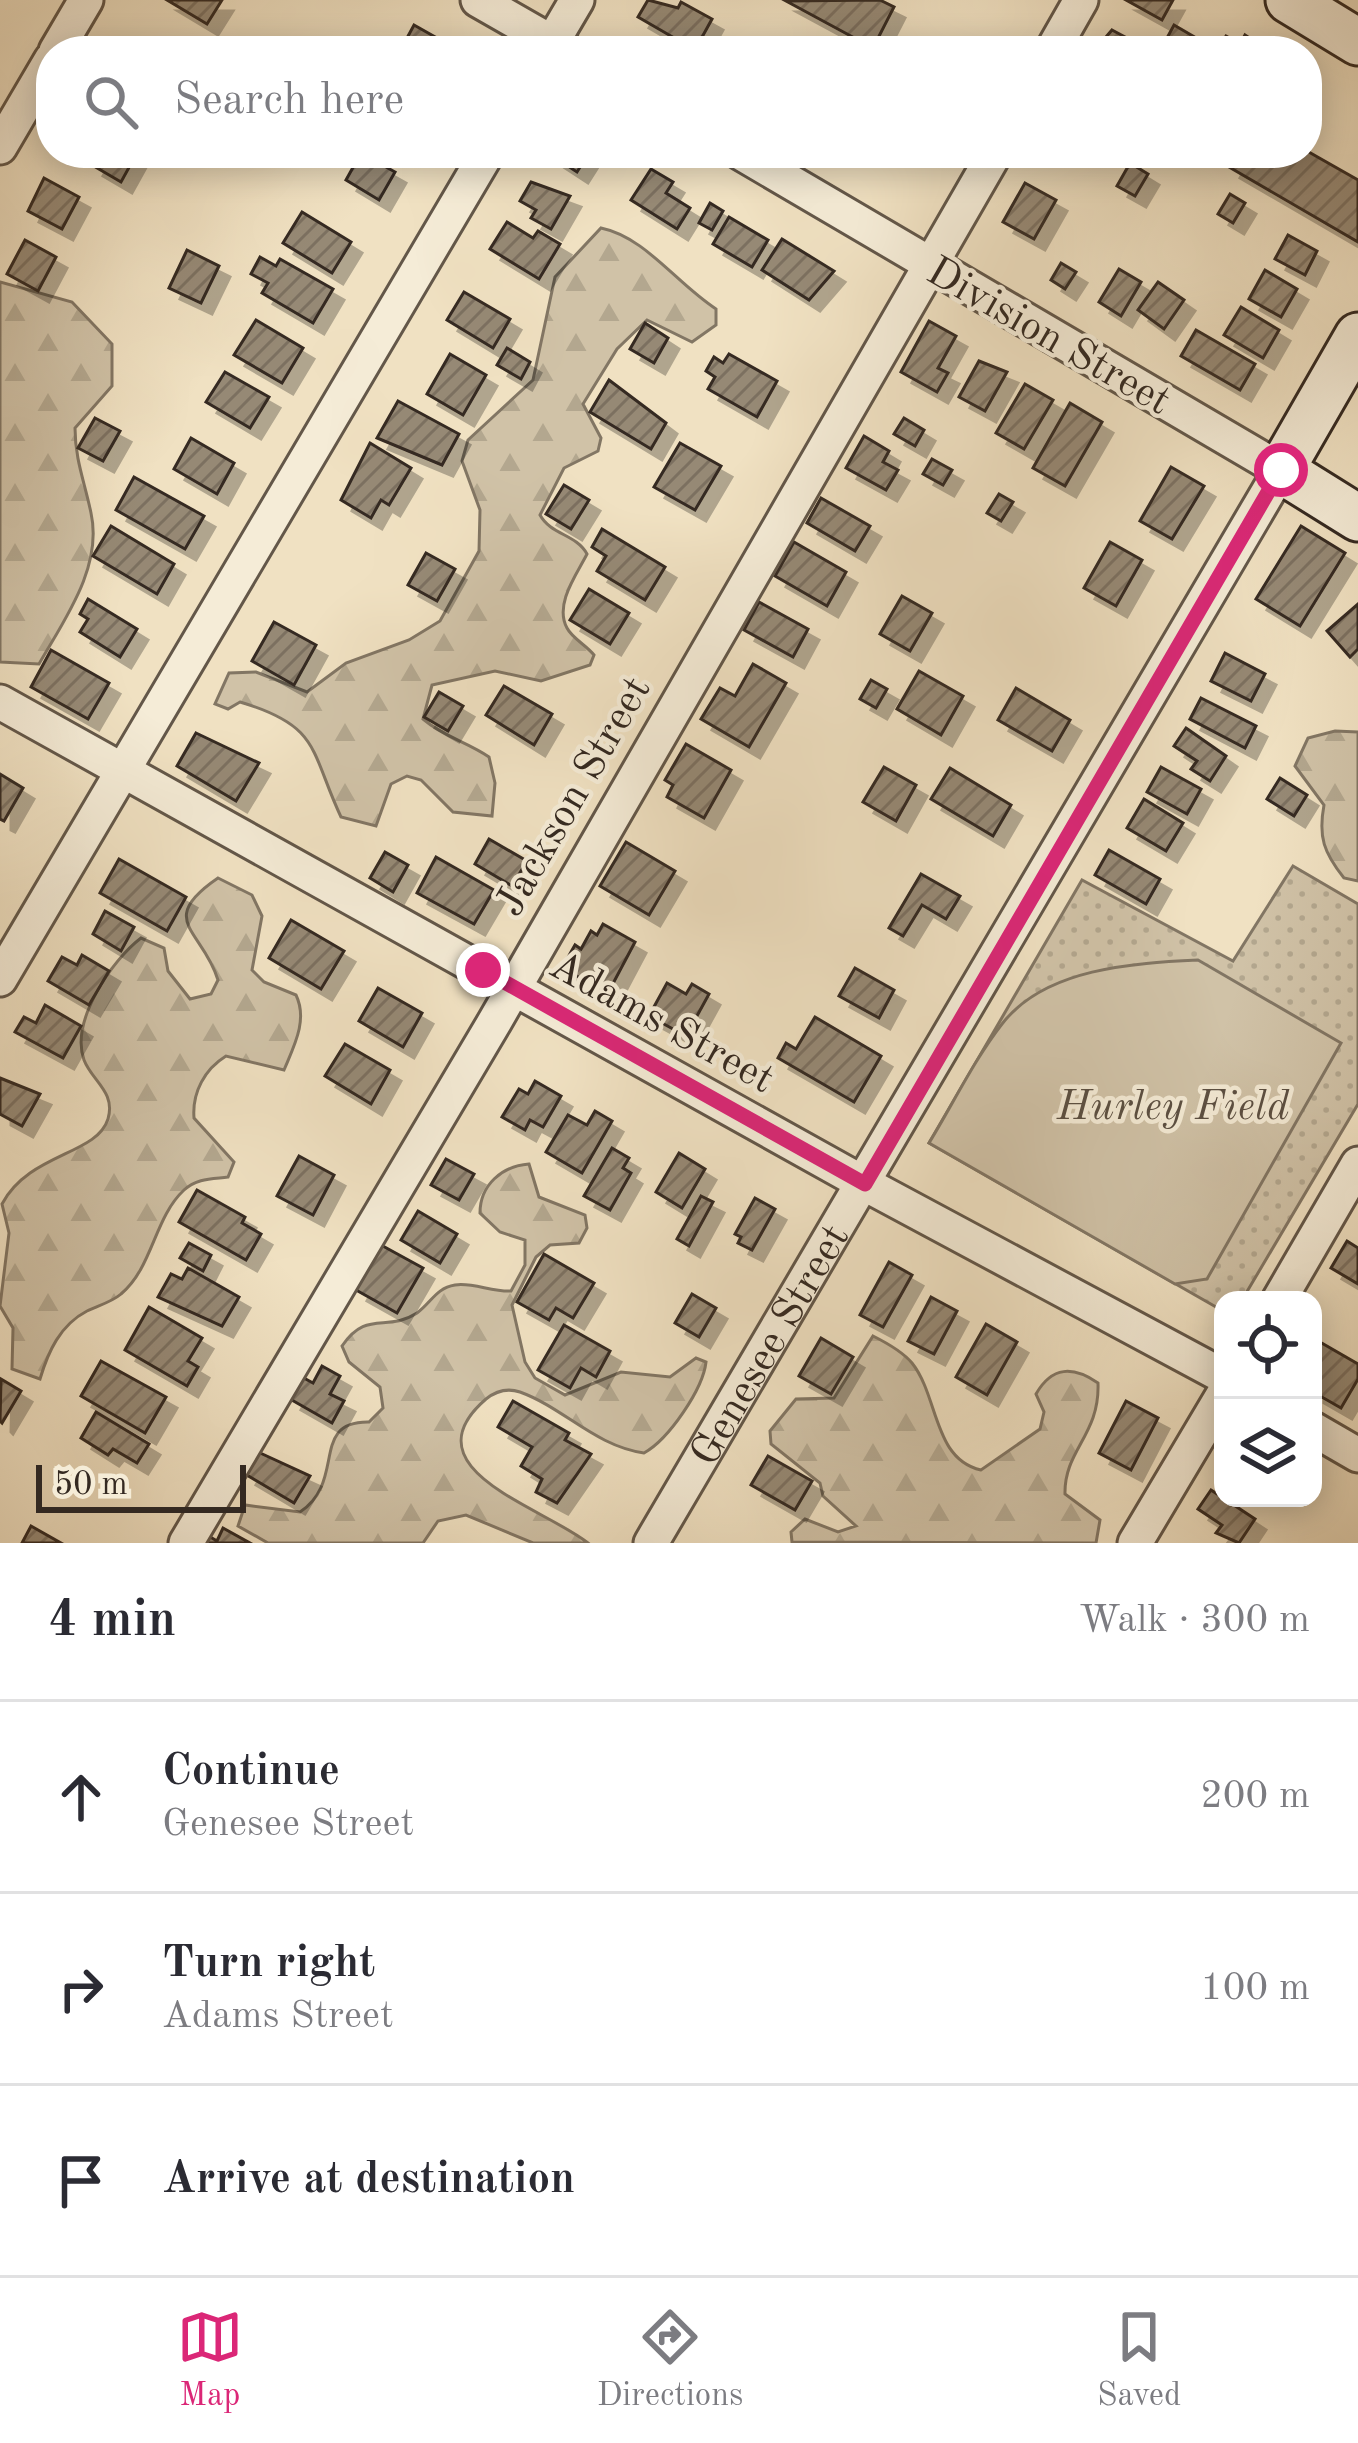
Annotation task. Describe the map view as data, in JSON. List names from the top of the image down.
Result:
{
  "streets": {
    "street": [
      "Division Street",
      "Jackson Street",
      "Adams Street",
      "Genesee Street"
    ]
  },
  "crossings": [
    ["Division Street", "Jackson Street"],
    ["Division Street", "Genesee Street"],
    ["Jackson Street", "Adams Street"],
    ["Adams Street", "Genesee Street"]
  ],
  "parks": ["Hurley Field"],
  "scale_bar": "50 m",
  "page": {
    "search": "Search here",
    "scale": "50 m",
    "heading": ["4 min", "Walk · 300 m"],
    "list": [
      ["Continue", "Genesee Street", "200 m"],
      ["Turn right", "Adams Street", "100 m"],
      "Arrive at destination"
    ],
    "nav": ["Map", "Directions", "Saved"]
  }
}
